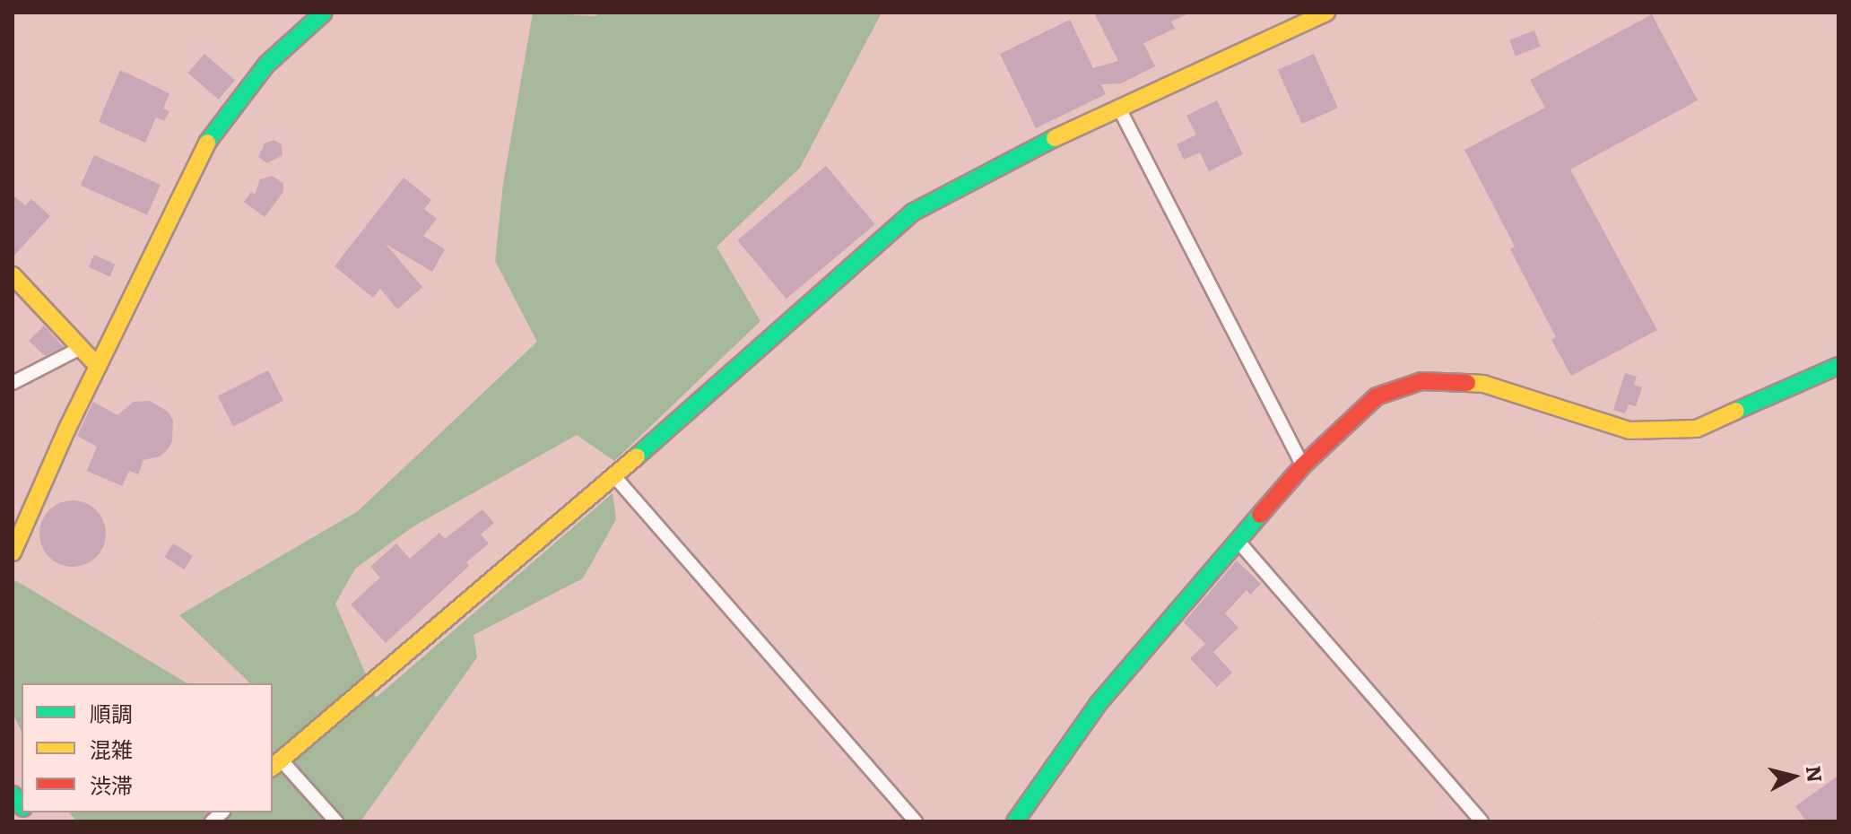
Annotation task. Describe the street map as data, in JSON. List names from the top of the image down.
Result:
{
  "legend": ["順調", "混雑", "渋滞"],
  "north": "right"
}
